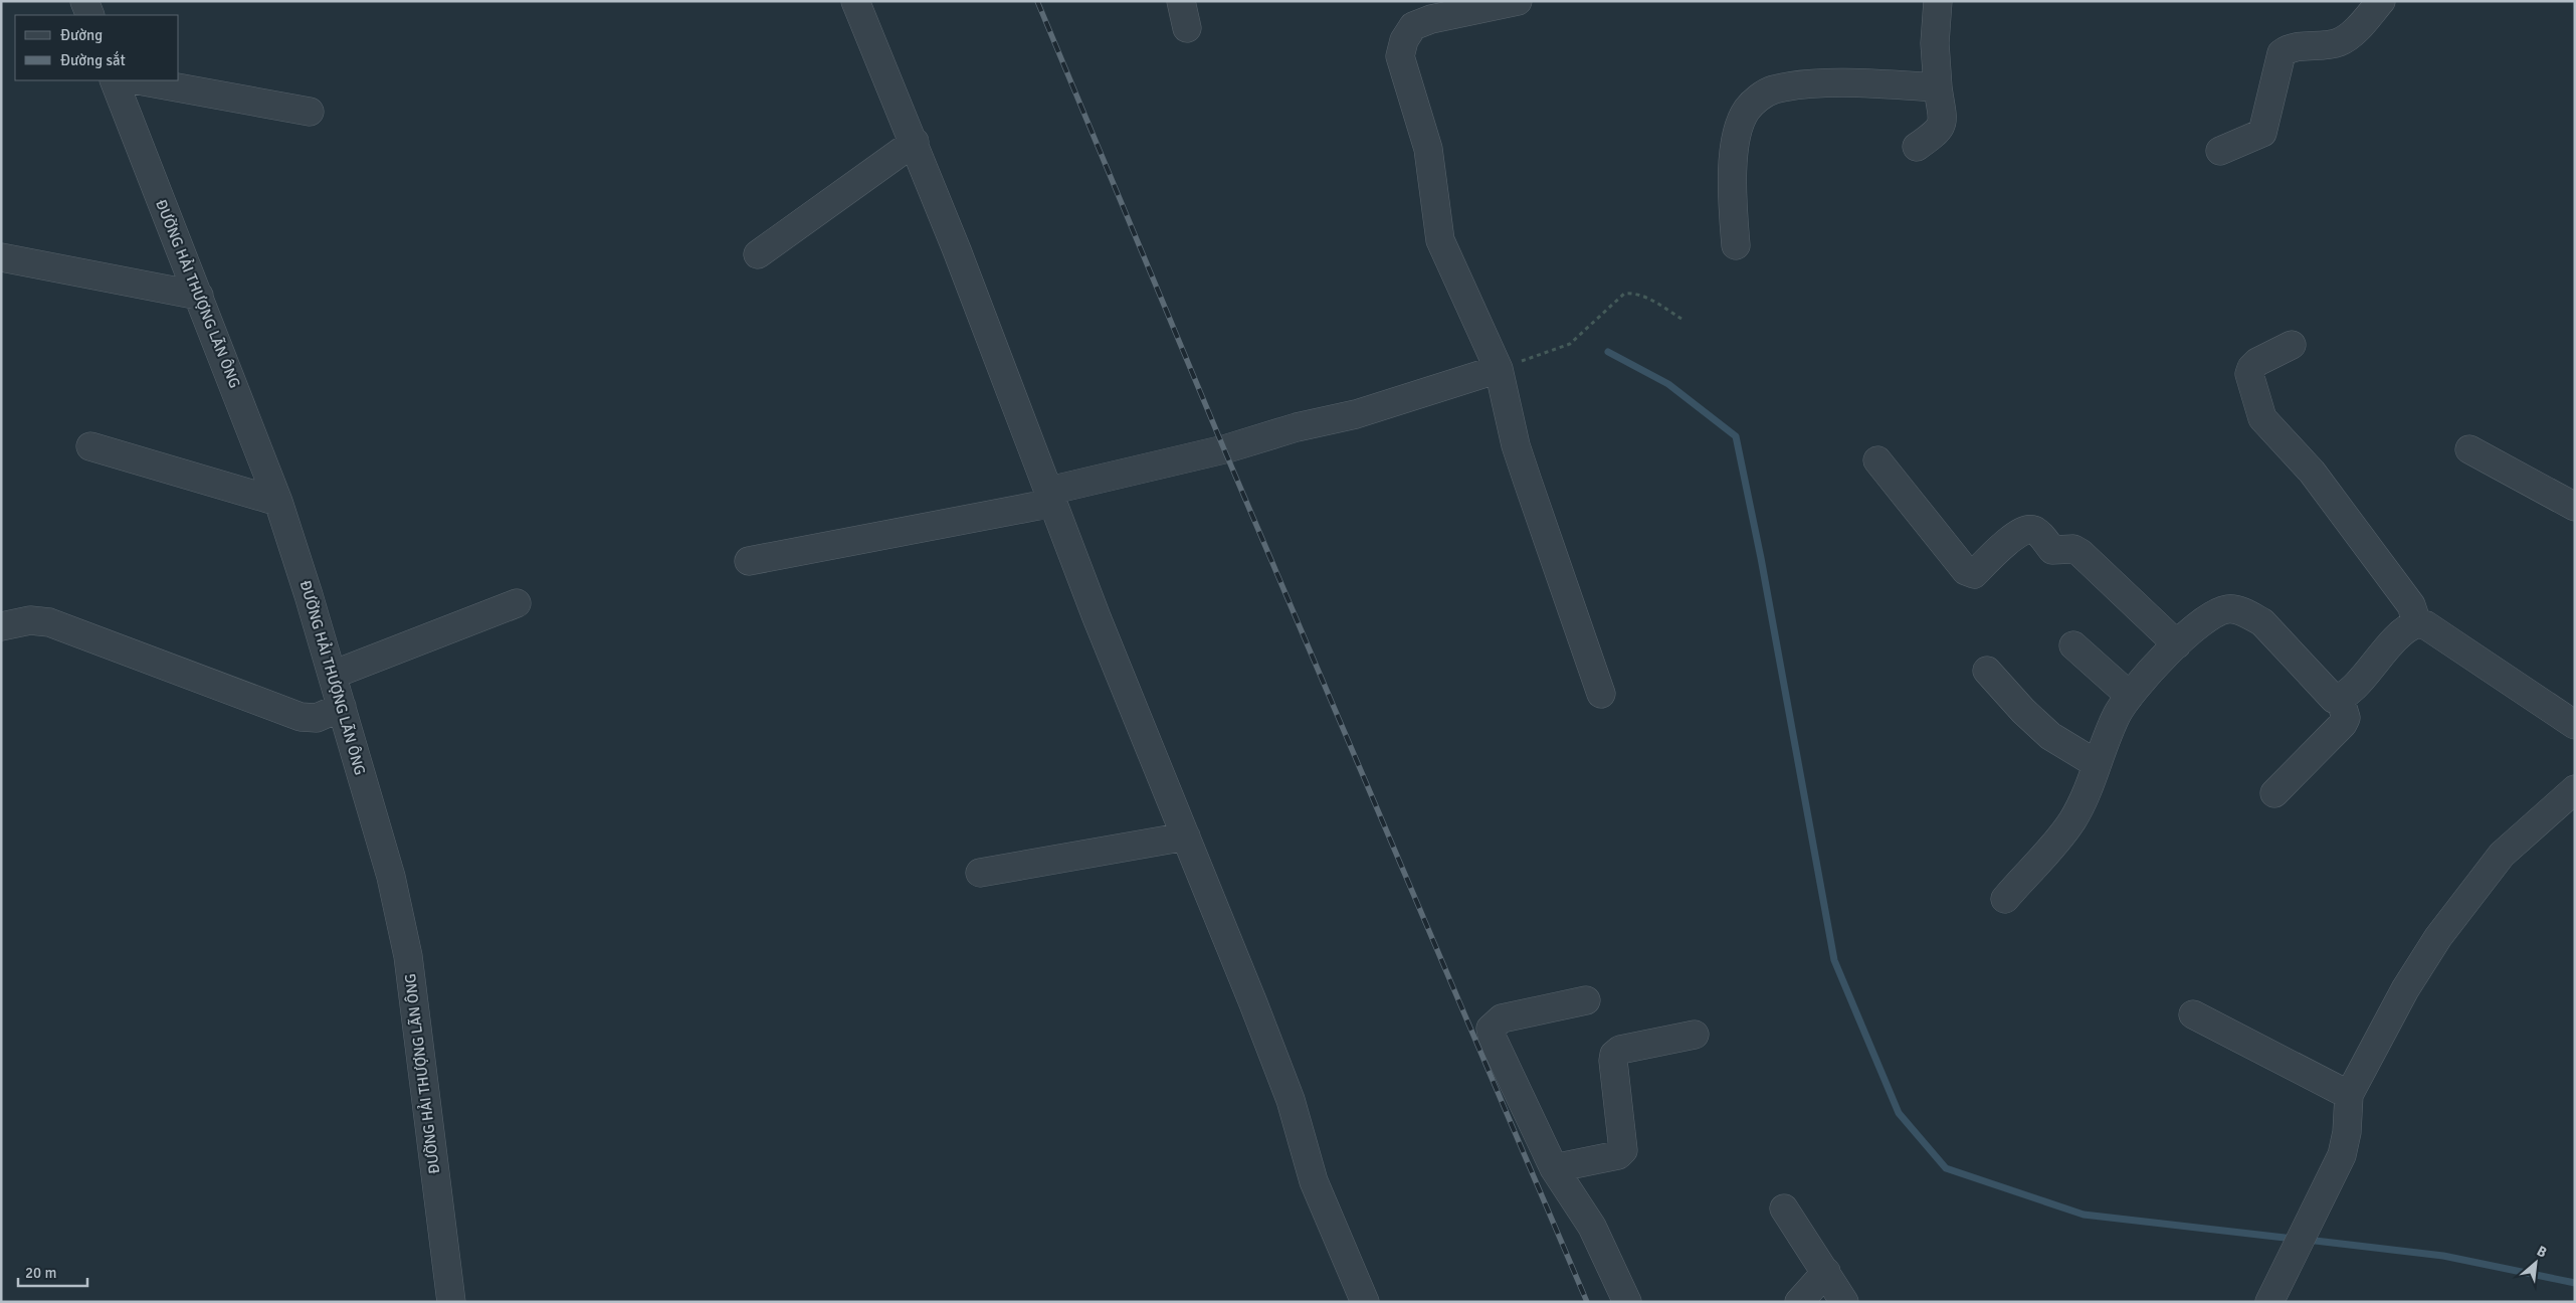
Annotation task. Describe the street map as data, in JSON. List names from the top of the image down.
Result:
{
  "streets": {
    "street": ["ĐƯỜNG HẢI THƯỢNG LÃN ÔNG"]
  },
  "legend": ["Đường", "Đường sắt"],
  "scale_bar": "20 m",
  "north": "top right"
}
